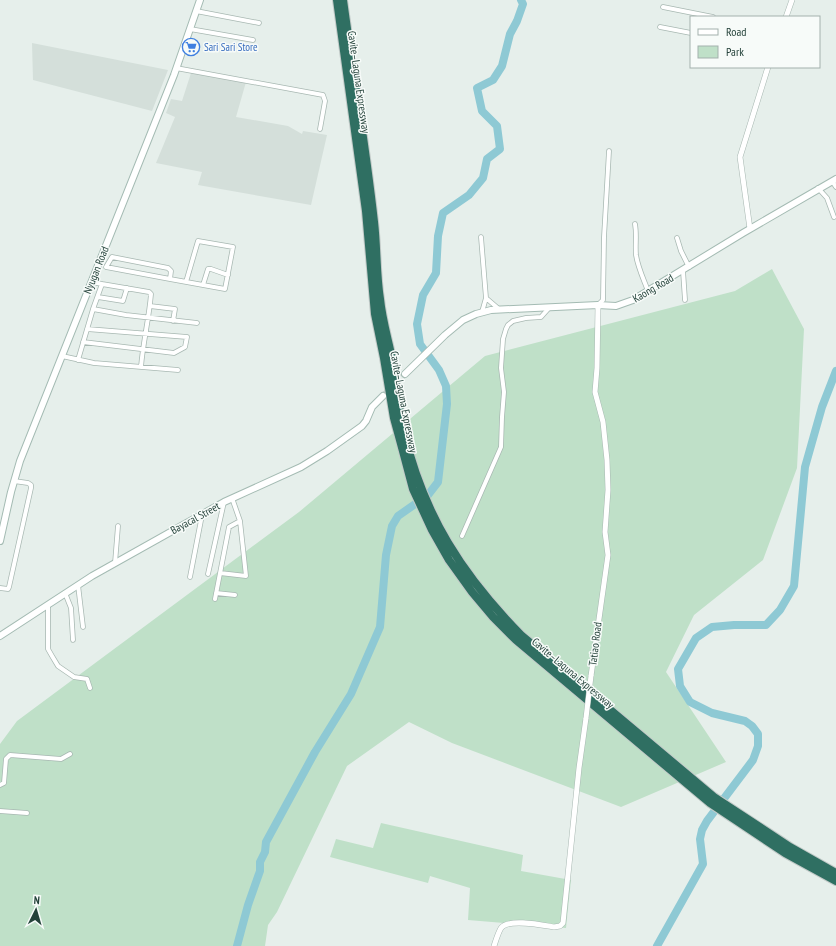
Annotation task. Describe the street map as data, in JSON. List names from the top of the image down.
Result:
{
  "streets": {
    "highway": ["Cavite–Laguna Expressway"],
    "main road": ["Nyugan Road", "Kaong Road", "Bayacal Street"],
    "street": ["Tatiao Road"]
  },
  "crossings": [
    ["Kaong Road", "Tatiao Road"]
  ],
  "places": {
    "supermarket": ["Sari Sari Store"]
  },
  "legend": ["Road", "Park"],
  "north": "top"
}
